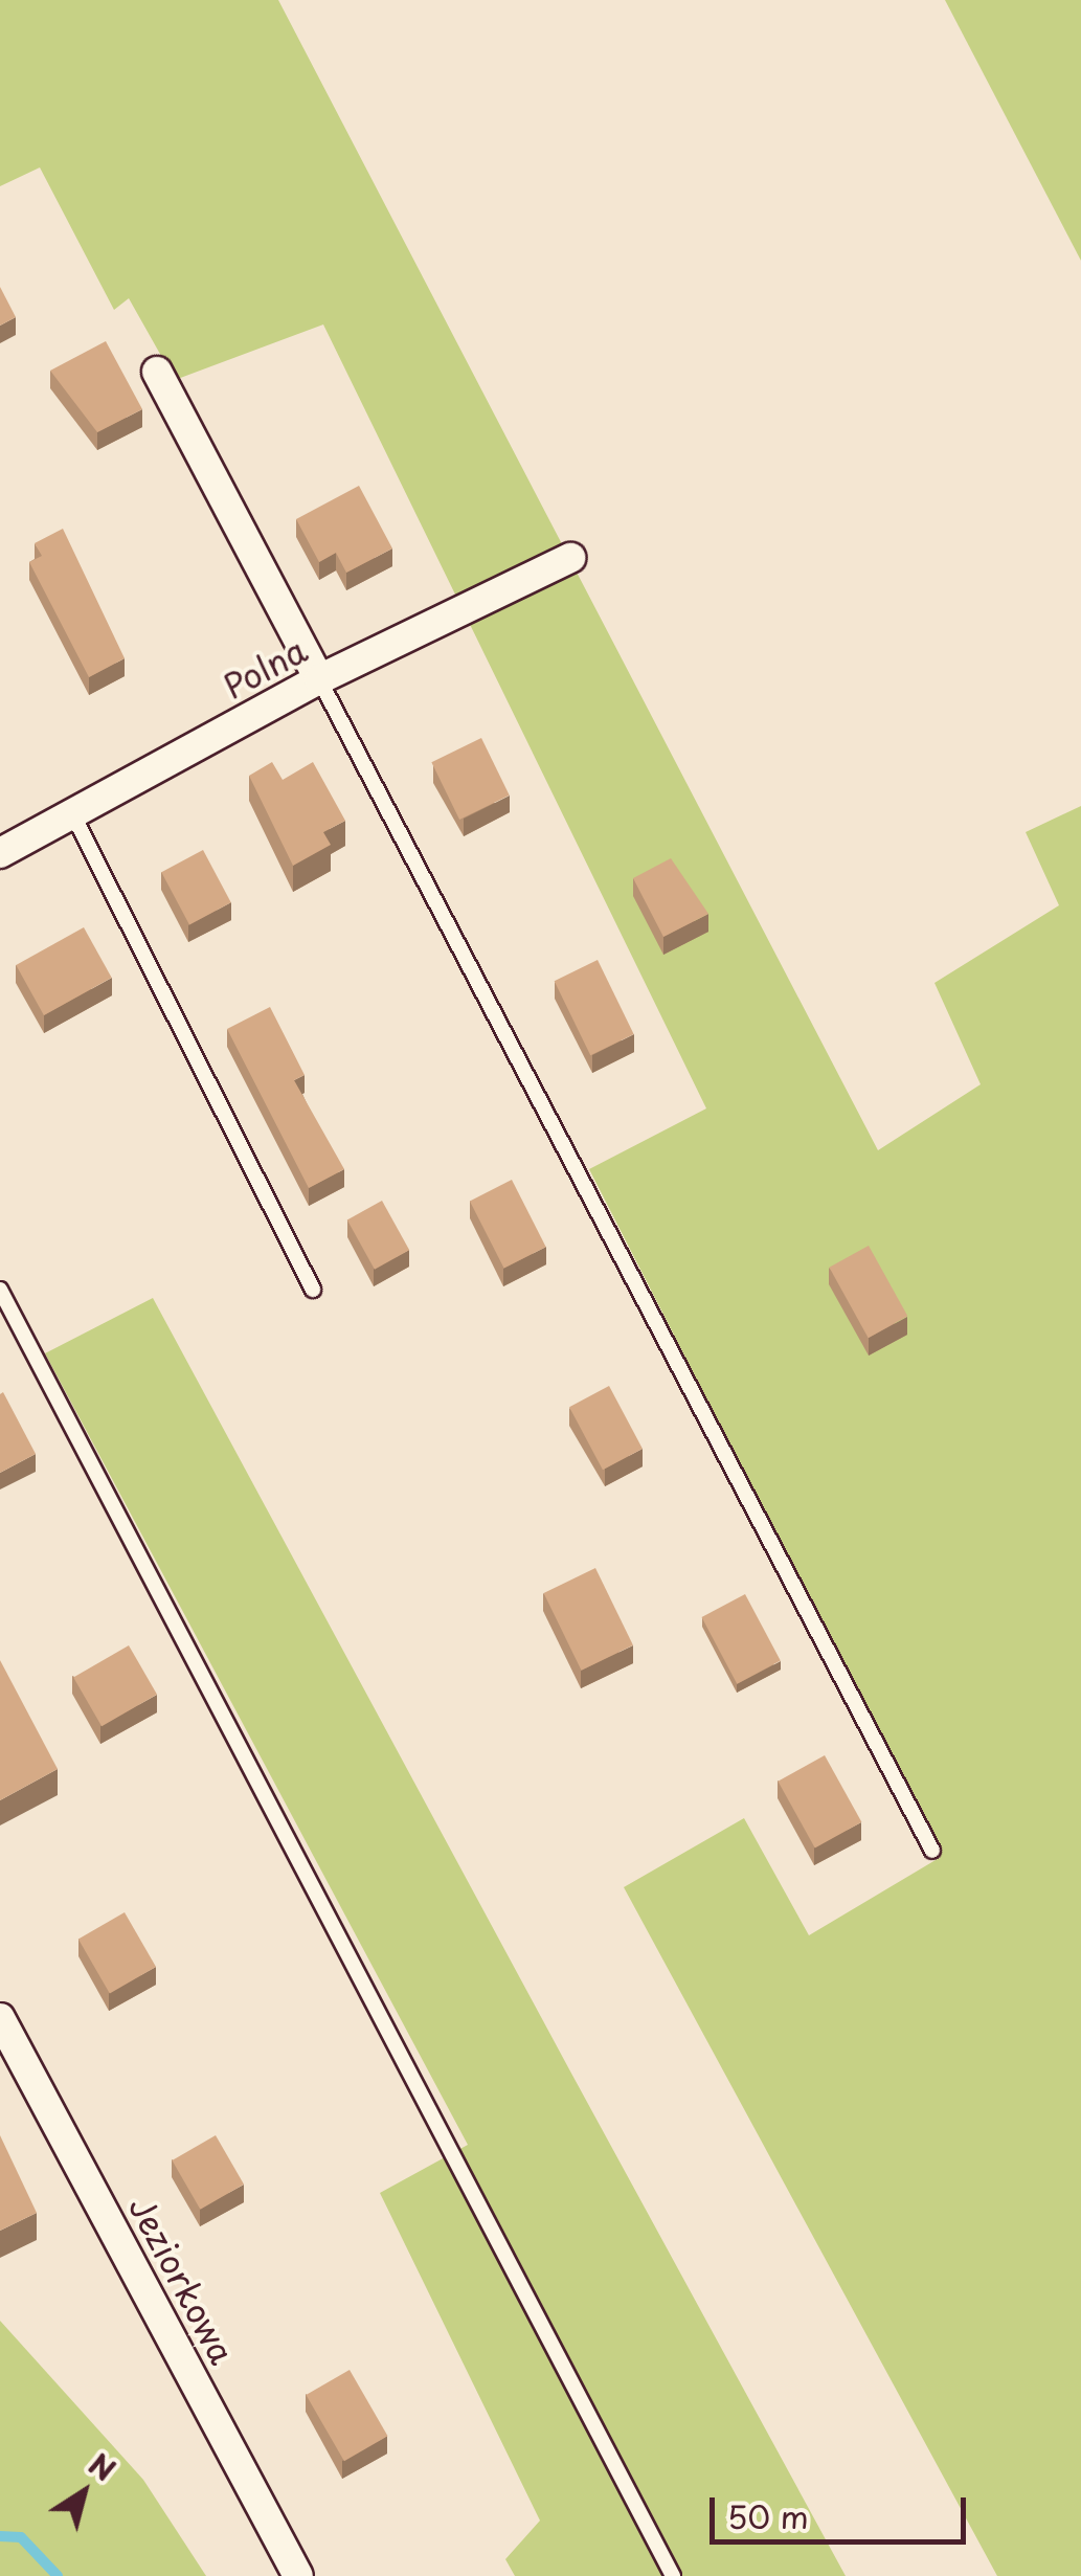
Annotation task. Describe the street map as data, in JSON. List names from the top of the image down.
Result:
{
  "streets": {
    "street": ["Polna", "Jeziorkowa"]
  },
  "scale_bar": "50 m",
  "north": "top right"
}
